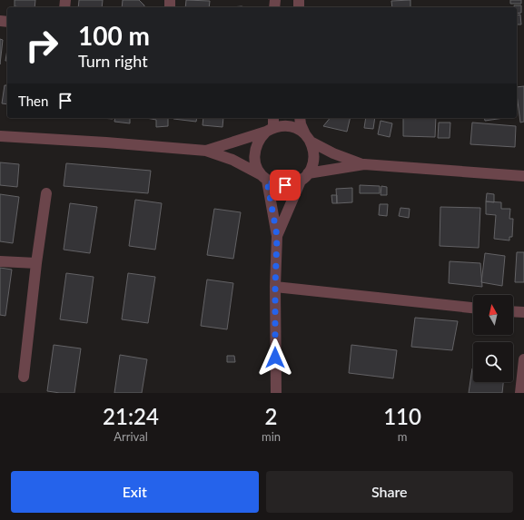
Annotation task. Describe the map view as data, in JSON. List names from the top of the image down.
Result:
{
  "north": "top",
  "page": {
    "turn": ["100 m", "Turn right"],
    "then": "Then",
    "eta": [
      "21:24",
      "Arrival",
      "2",
      "min",
      "110",
      "m"
    ],
    "buttons": ["Exit", "Share"]
  }
}
